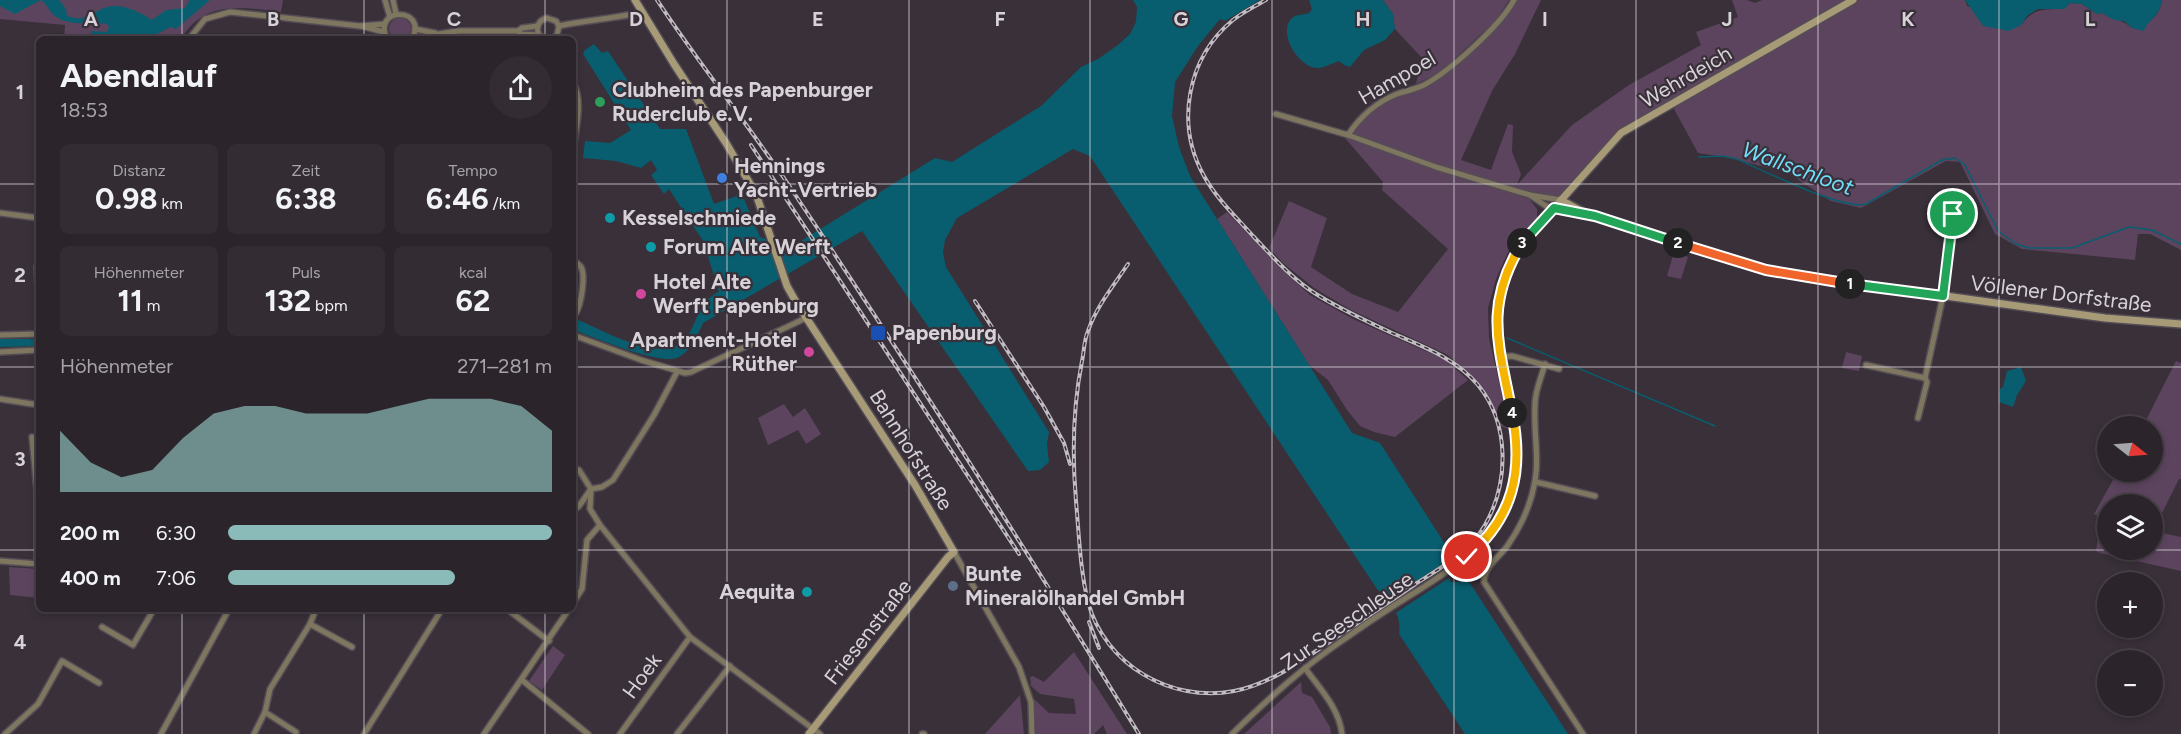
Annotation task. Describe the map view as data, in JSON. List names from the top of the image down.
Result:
{
  "streets": {
    "street": [
      "Wehrdeich",
      "Hampoel",
      "Völlener Dorfstraße",
      "Bahnhofstraße",
      "Zur Seeschleuse",
      "Friesenstraße",
      "Hoek"
    ]
  },
  "crossings": [
    ["Wehrdeich", "Hampoel"],
    ["Wehrdeich", "Völlener Dorfstraße"],
    ["Wehrdeich", "Zur Seeschleuse"],
    ["Hampoel", "Völlener Dorfstraße"],
    ["Hampoel", "Zur Seeschleuse"],
    ["Völlener Dorfstraße", "Zur Seeschleuse"],
    ["Bahnhofstraße", "Friesenstraße"]
  ],
  "water": ["Wallschloot"],
  "places": {
    "other": [
      "Clubheim des Papenburger Ruderclub e.V.",
      "Hennings Yacht-Vertrieb",
      "Kesselschmiede",
      "Forum Alte Werft",
      "Hotel Alte Werft Papenburg",
      "Apartment-Hotel Rüther",
      "Bunte Mineralölhandel GmbH",
      "Aequita"
    ],
    "transit": ["Papenburg"]
  },
  "north": "right",
  "page": {
    "heading": ["Abendlauf", "18:53"],
    "stats": [
      ["Distanz", "0.98 km"],
      ["Zeit", "6:38"],
      ["Tempo", "6:46 /km"],
      ["Höhenmeter", "11 m"],
      ["Puls", "132 bpm"],
      ["kcal", "62"]
    ],
    "pins": [
      "2",
      "3",
      "1",
      "4"
    ],
    "chart": ["Höhenmeter", "271–281 m"],
    "map_buttons": ["+", "−"],
    "list": [
      {
        "name": "200 m",
        "note": "6:30"
      },
      {
        "name": "400 m",
        "note": "7:06"
      }
    ]
  },
  "grid": {
    "columns": [
      "A",
      "B",
      "C",
      "D",
      "E",
      "F",
      "G",
      "H",
      "I",
      "J",
      "K",
      "L"
    ],
    "rows": [
      "1",
      "2",
      "3",
      "4"
    ]
  }
}
